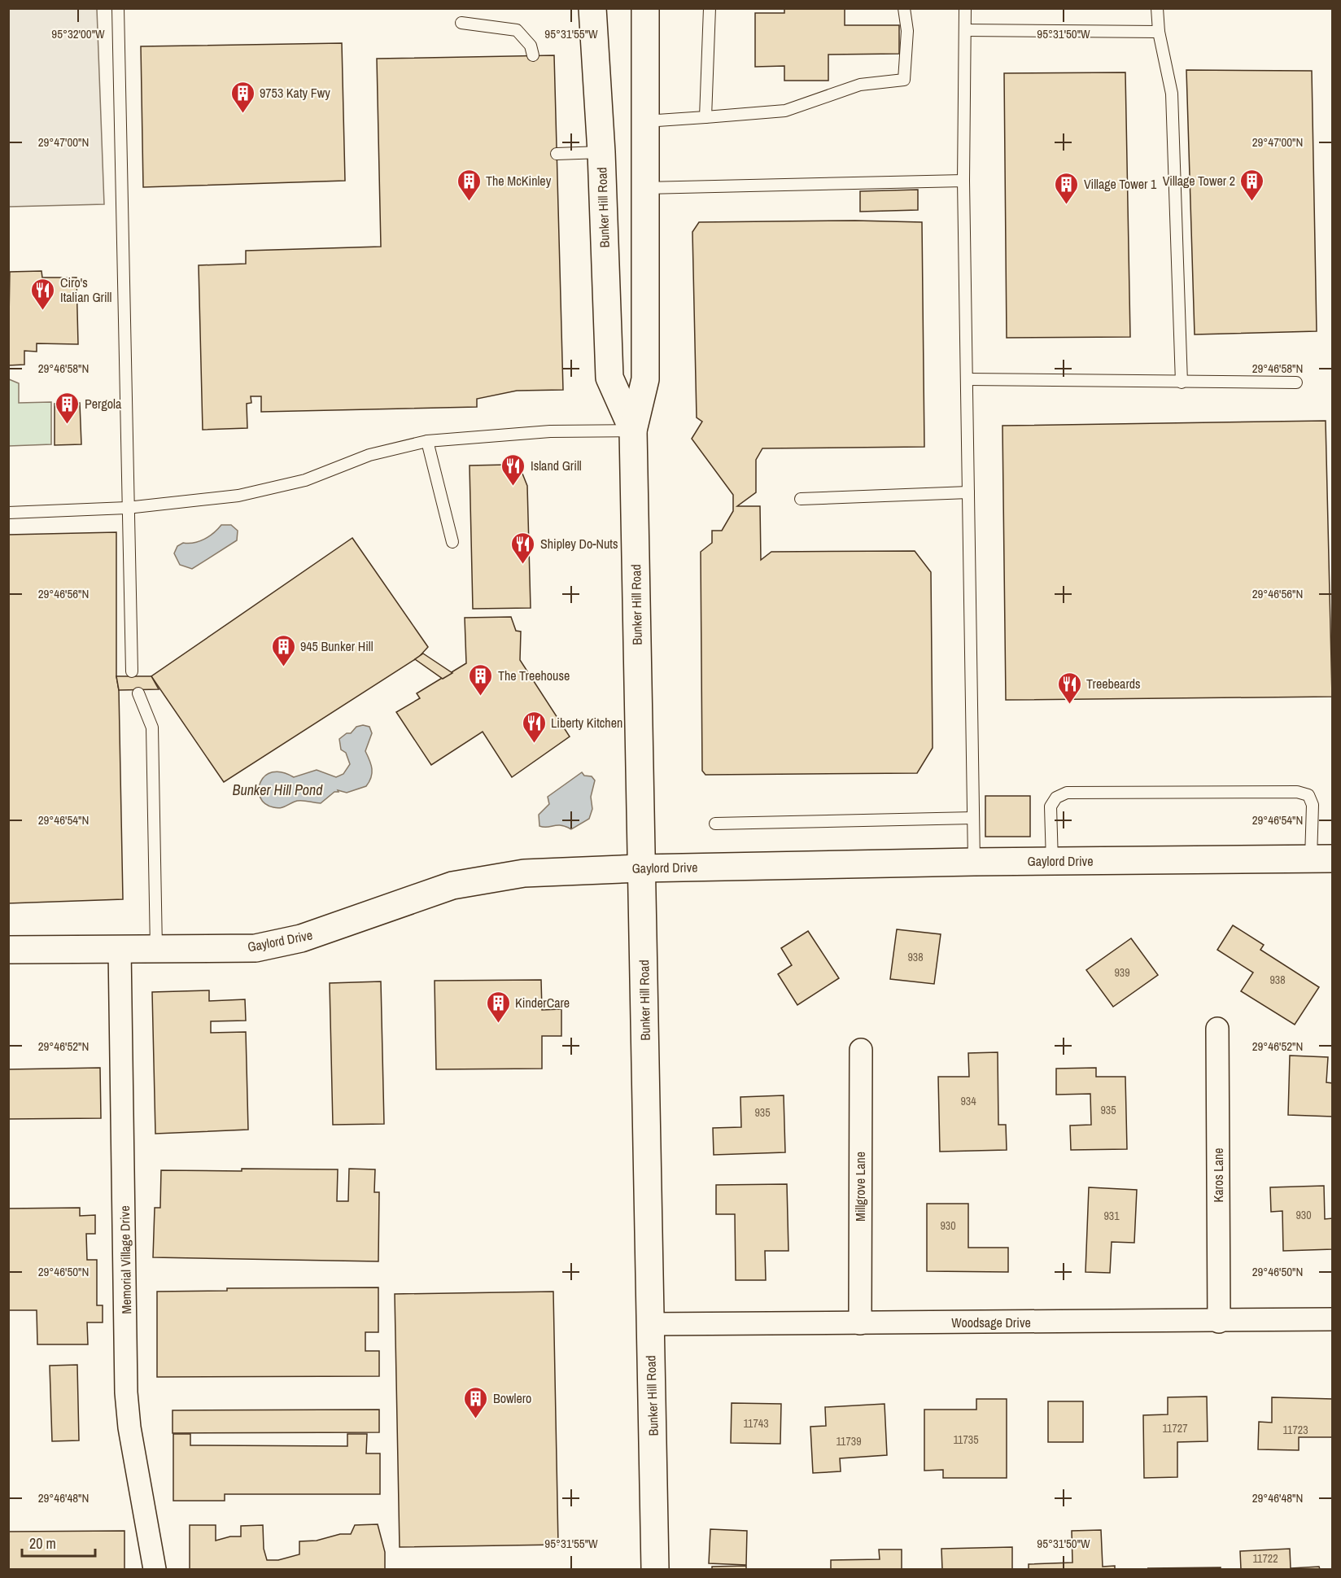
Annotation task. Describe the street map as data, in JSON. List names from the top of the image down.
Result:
{
  "streets": {
    "street": [
      "Bunker Hill Road",
      "Gaylord Drive",
      "Karos Lane",
      "Millgrove Lane",
      "Memorial Village Drive",
      "Woodsage Drive"
    ]
  },
  "crossings": [
    ["Bunker Hill Road", "Gaylord Drive"],
    ["Bunker Hill Road", "Woodsage Drive"],
    ["Gaylord Drive", "Memorial Village Drive"],
    ["Karos Lane", "Woodsage Drive"],
    ["Millgrove Lane", "Woodsage Drive"]
  ],
  "water": ["Bunker Hill Pond"],
  "places": {
    "building": [
      "9753 Katy Fwy",
      "The McKinley",
      "Village Tower 2",
      "Village Tower 1",
      "Pergola",
      "945 Bunker Hill",
      "The Treehouse",
      "KinderCare",
      "Bowlero"
    ],
    "restaurant": [
      "Ciro's Italian Grill",
      "Island Grill",
      "Shipley Do-Nuts",
      "Treebeards",
      "Liberty Kitchen"
    ]
  },
  "house_numbers": [
    "938",
    "939",
    "938",
    "934",
    "935",
    "935",
    "930",
    "931",
    "930",
    "11743",
    "11727",
    "11723",
    "11735",
    "11739",
    "11722"
  ],
  "scale_bar": "20 m",
  "coordinates": [
    "95°32'00\"W",
    "95°31'55\"W",
    "95°31'50\"W",
    "29°47'00\"N",
    "29°46'58\"N",
    "29°46'56\"N",
    "29°46'54\"N",
    "29°46'52\"N",
    "29°46'50\"N",
    "29°46'48\"N"
  ]
}
